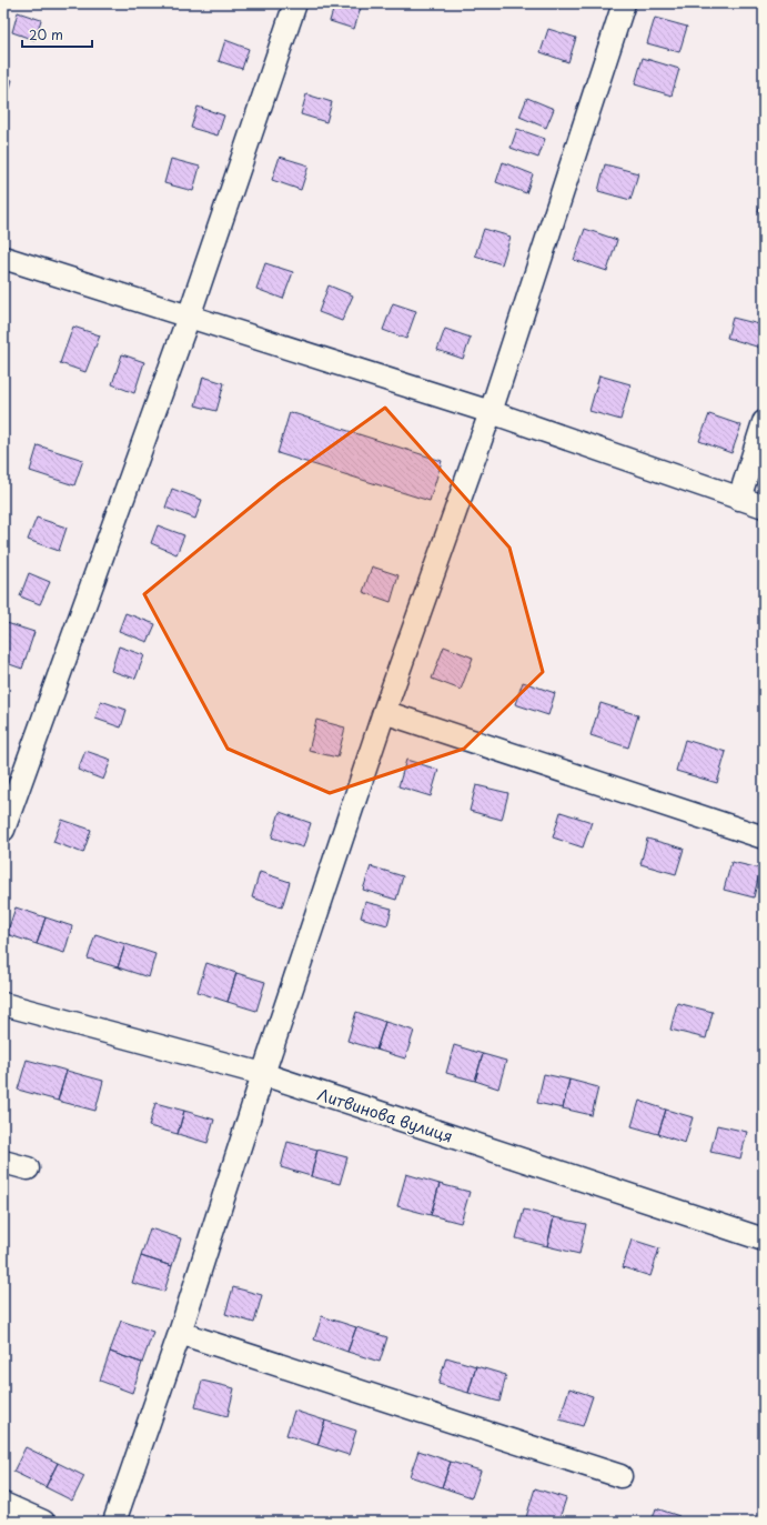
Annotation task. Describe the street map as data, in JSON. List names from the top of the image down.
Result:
{
  "streets": {
    "street": ["Литвинова вулиця"]
  },
  "scale_bar": "20 m"
}
